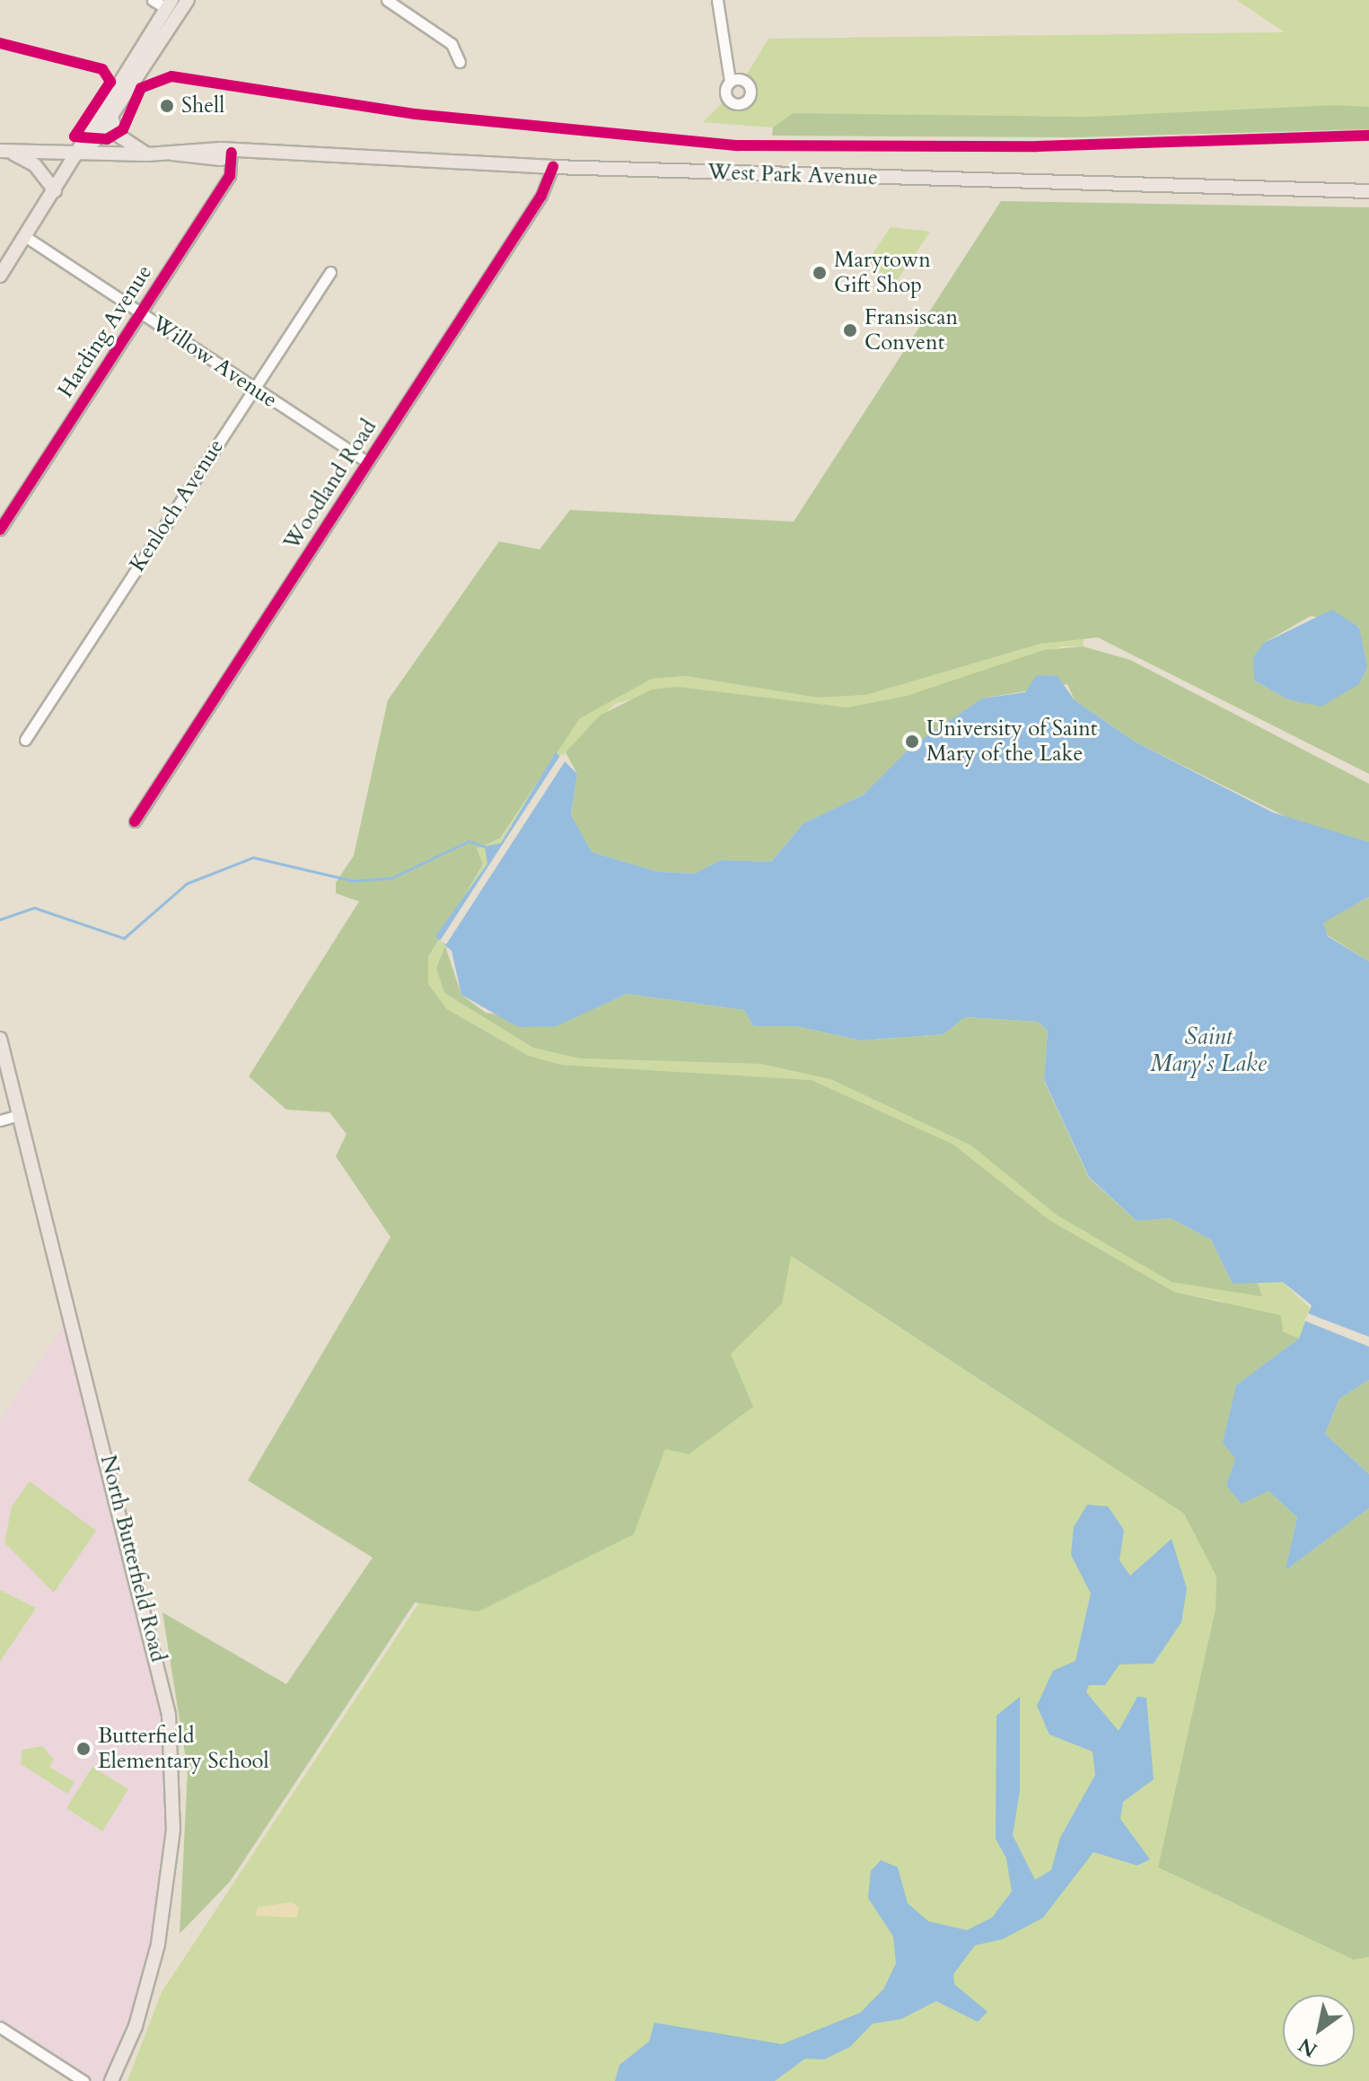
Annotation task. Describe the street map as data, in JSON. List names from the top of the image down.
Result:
{
  "streets": {
    "main road": ["West Park Avenue", "North Butterfield Road"],
    "street": [
      "Harding Avenue",
      "Willow Avenue",
      "Woodland Road",
      "Kenloch Avenue"
    ]
  },
  "crossings": [
    ["West Park Avenue", "Harding Avenue"],
    ["West Park Avenue", "Woodland Road"],
    ["Harding Avenue", "Willow Avenue"],
    ["Willow Avenue", "Woodland Road"],
    ["Willow Avenue", "Kenloch Avenue"]
  ],
  "water": ["Saint Mary's Lake"],
  "places": [
    "Shell",
    "Marytown Gift Shop",
    "Fransiscan Convent",
    "University of Saint Mary of the Lake",
    "Butterfield Elementary School"
  ],
  "north": "bottom left"
}
